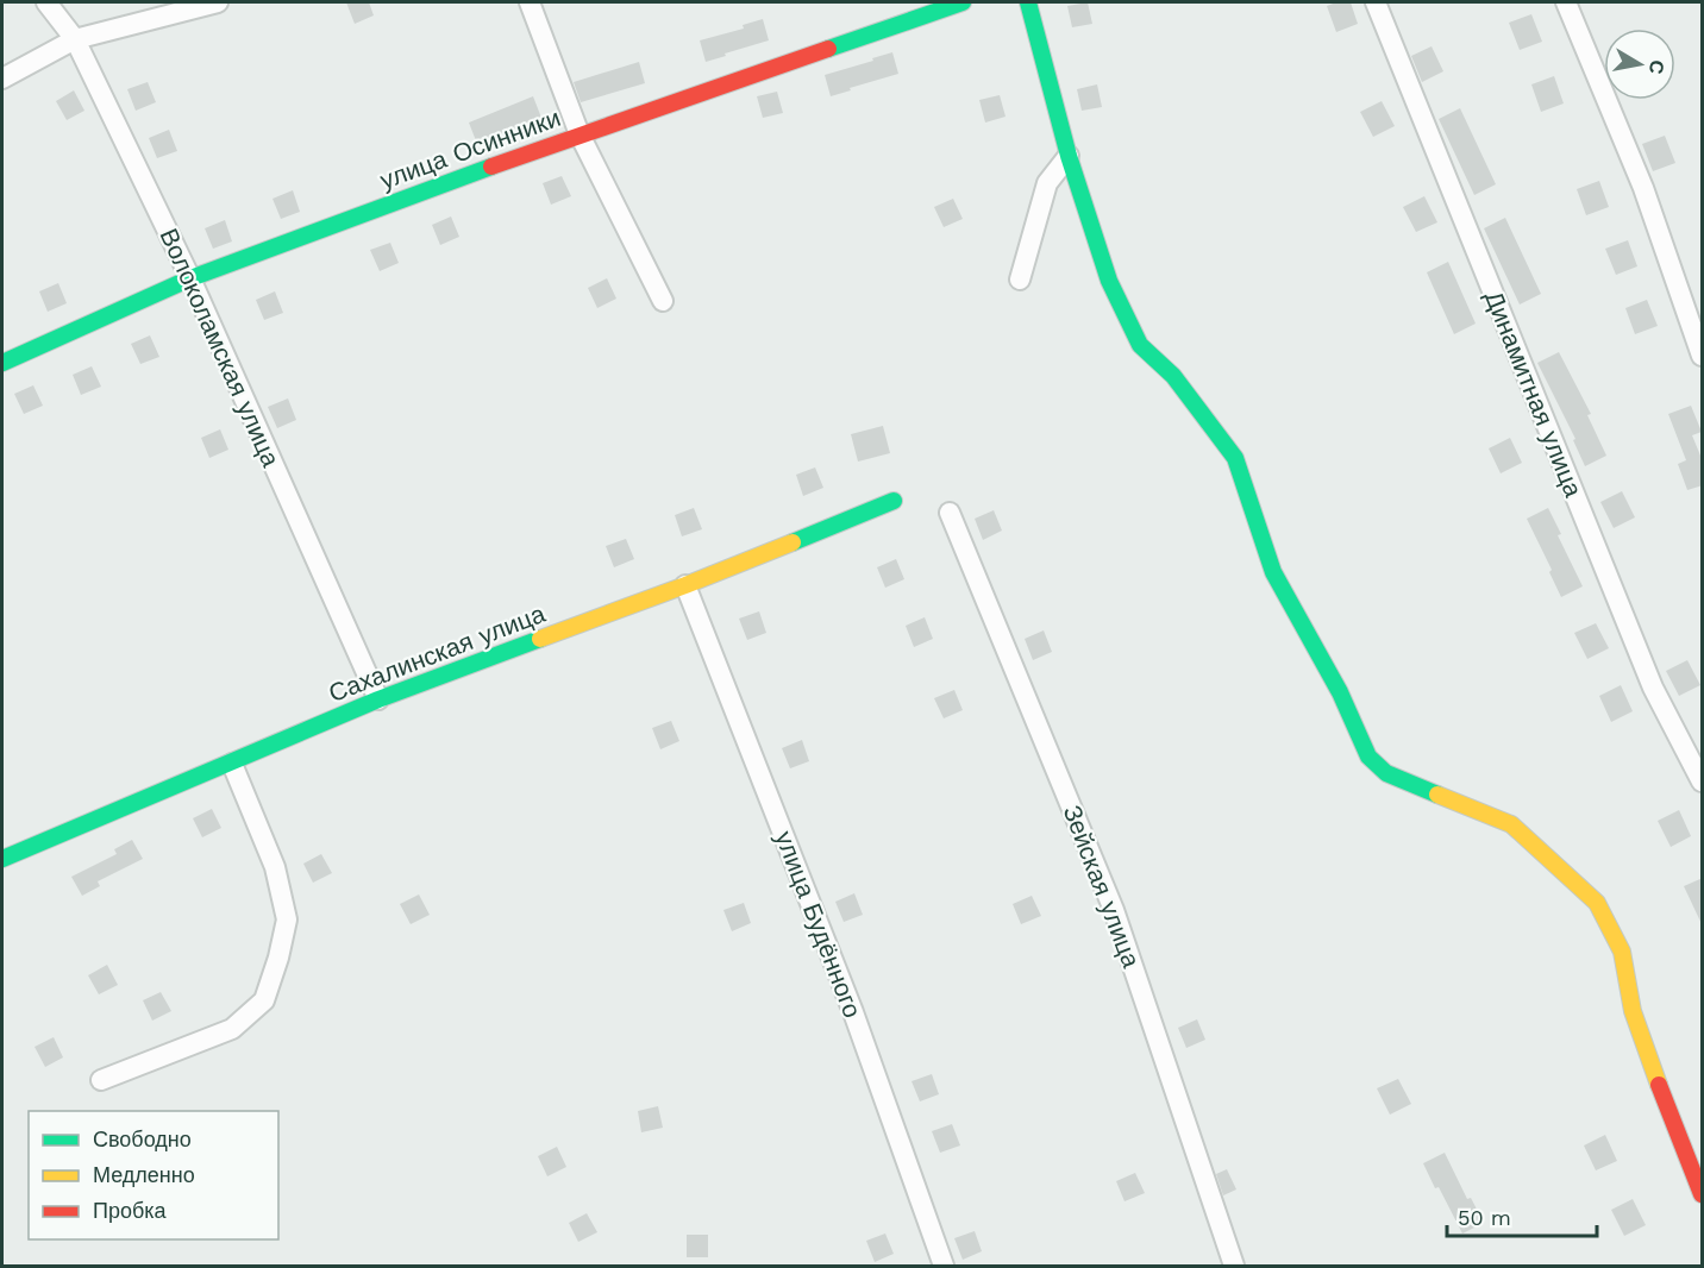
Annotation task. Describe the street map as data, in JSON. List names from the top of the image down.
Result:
{
  "streets": {
    "street": [
      "улица Осинники",
      "Волоколамская улица",
      "Динамитная улица",
      "Сахалинская улица",
      "Зейская улица",
      "улица Будённого"
    ]
  },
  "crossings": [
    ["улица Осинники", "Волоколамская улица"],
    ["Волоколамская улица", "Сахалинская улица"],
    ["Сахалинская улица", "улица Будённого"]
  ],
  "legend": ["Свободно", "Медленно", "Пробка"],
  "scale_bar": "50 m",
  "north": "right"
}
